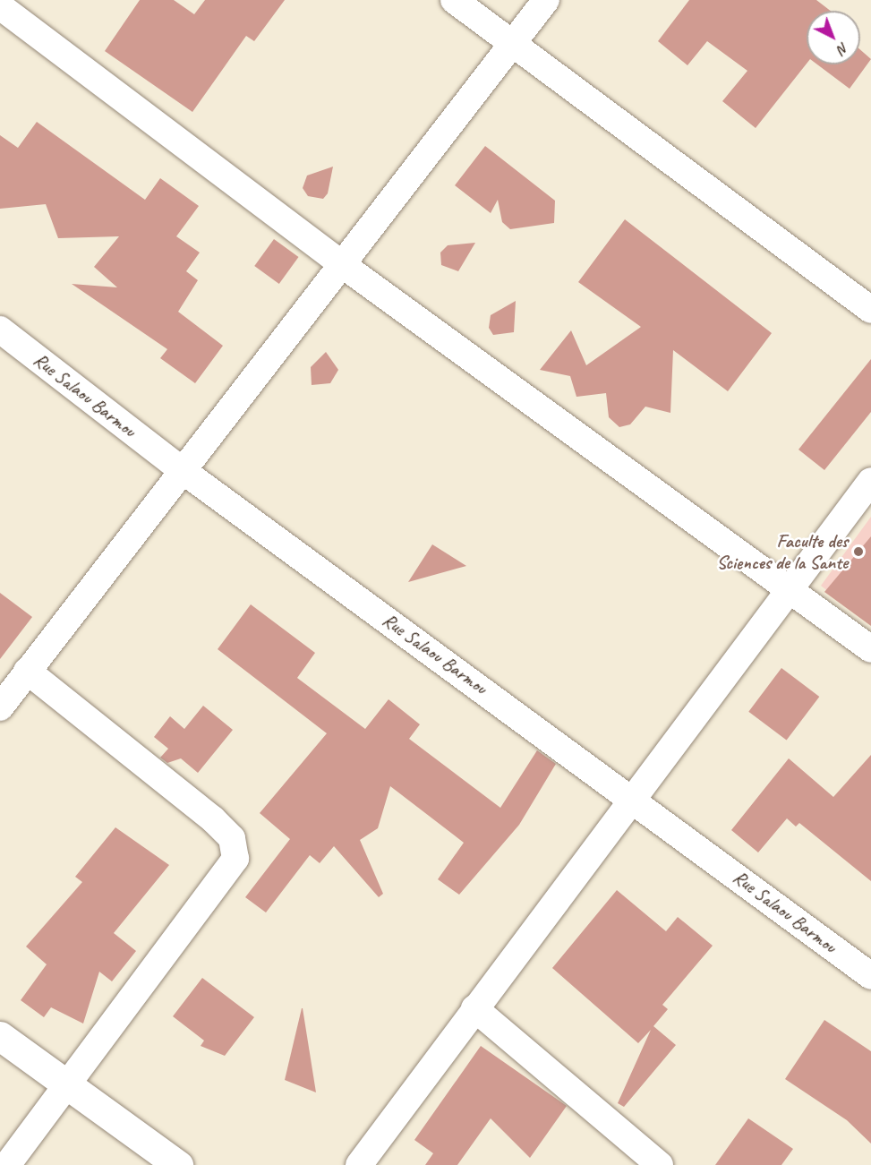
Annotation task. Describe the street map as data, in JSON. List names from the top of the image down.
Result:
{
  "streets": {
    "street": ["Rue Salaou Barmou"]
  },
  "places": ["Faculte des Sciences de la Sante"],
  "north": "bottom right"
}
